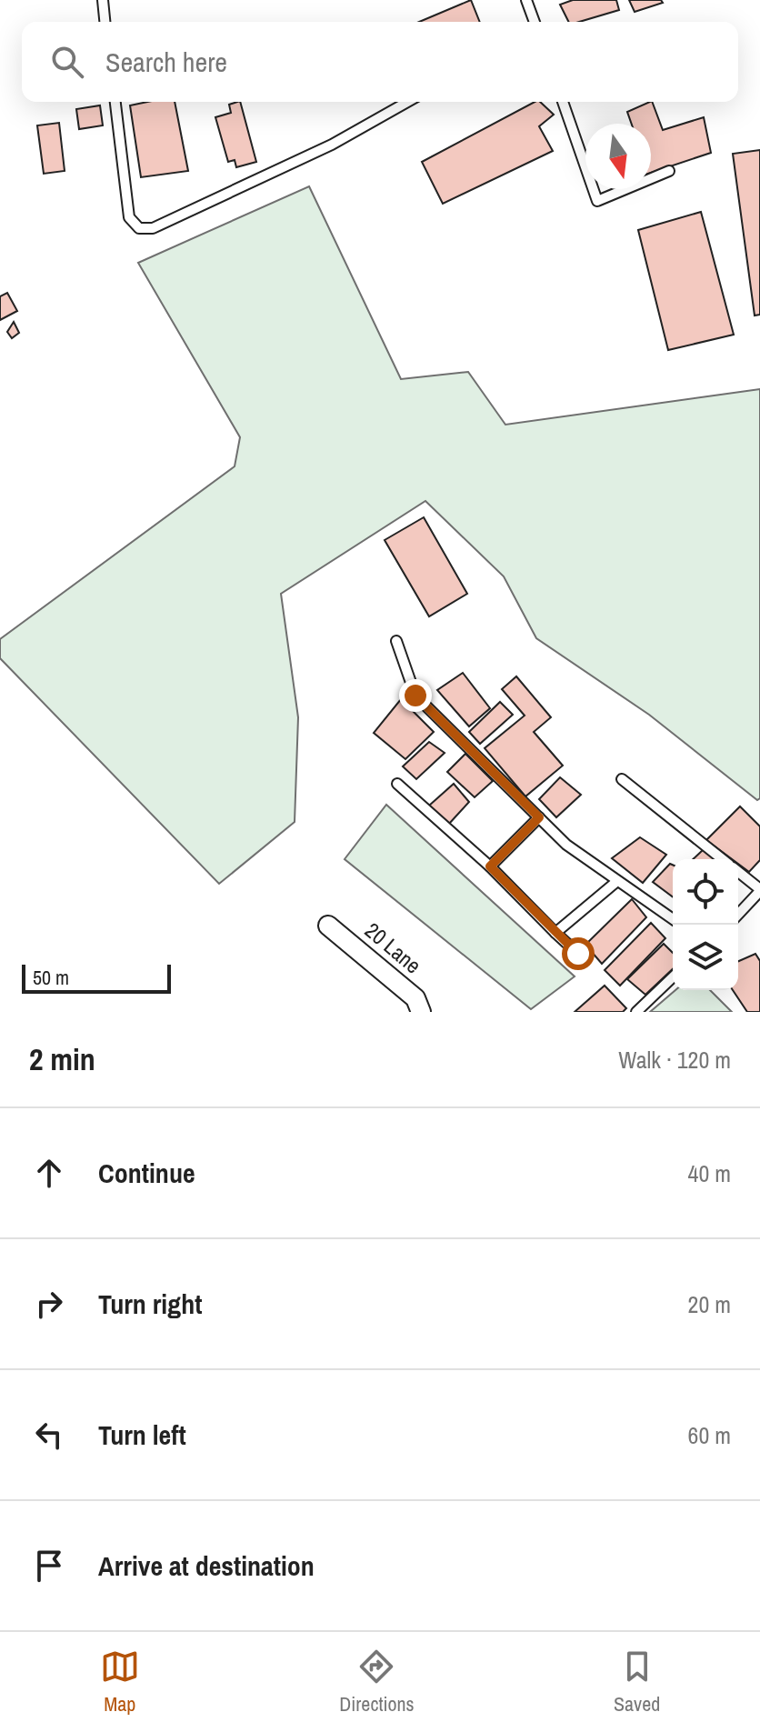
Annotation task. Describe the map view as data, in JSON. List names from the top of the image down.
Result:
{
  "streets": {
    "street": ["20 Lane"]
  },
  "scale_bar": "50 m",
  "north": "bottom",
  "page": {
    "search": "Search here",
    "scale": "50 m",
    "heading": ["2 min", "Walk · 120 m"],
    "list": [
      ["Continue", "40 m"],
      ["Turn right", "20 m"],
      ["Turn left", "60 m"],
      "Arrive at destination"
    ],
    "nav": ["Map", "Directions", "Saved"]
  }
}
